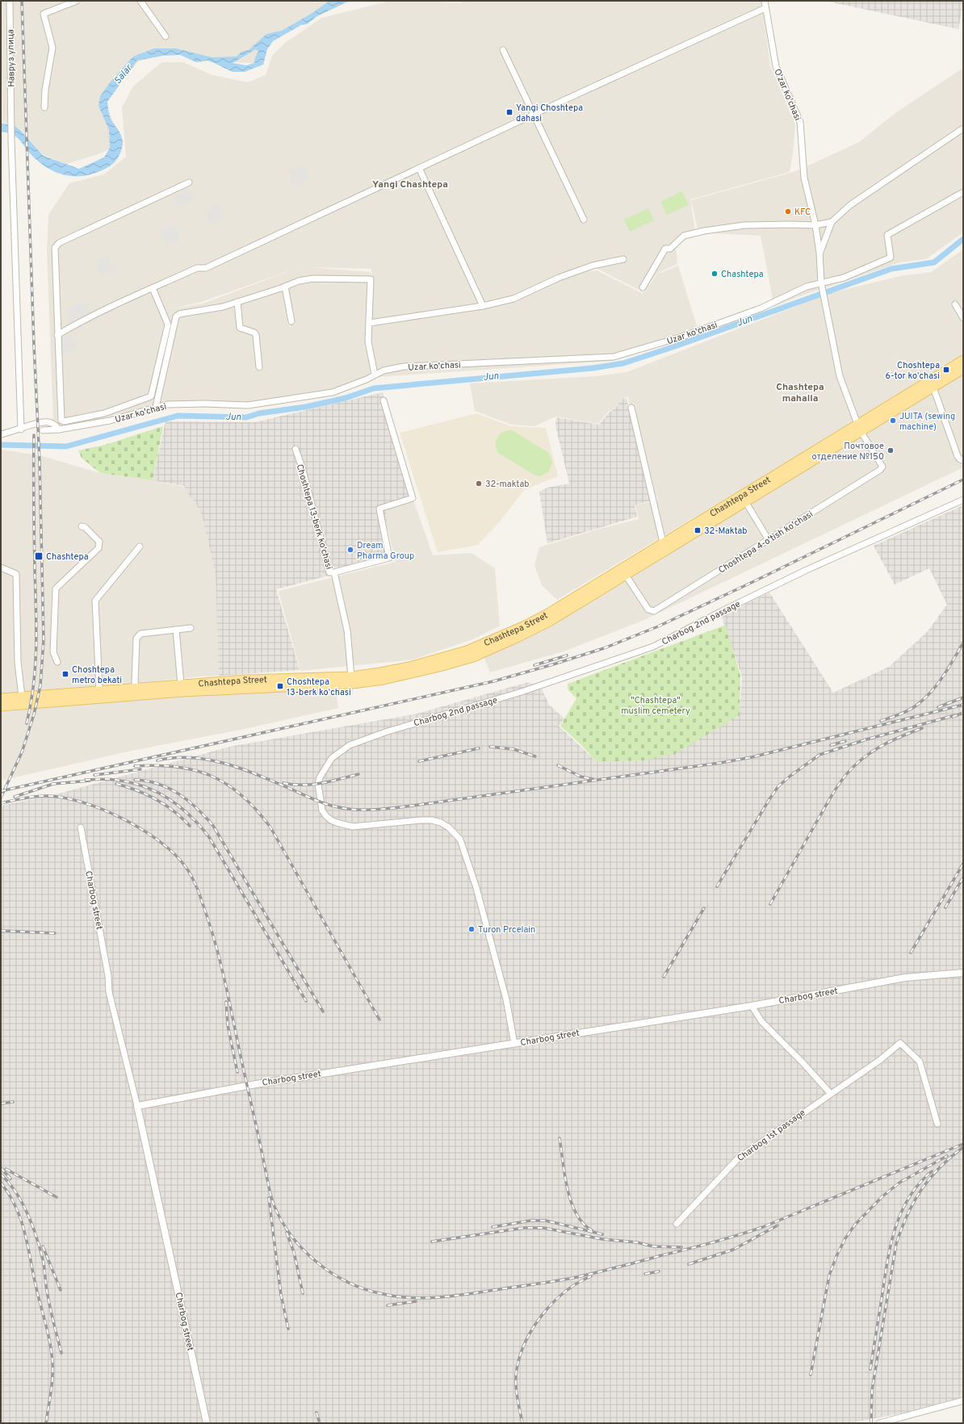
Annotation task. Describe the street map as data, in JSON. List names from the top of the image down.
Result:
{
  "streets": {
    "main road": ["Chashtepa Street"],
    "street": [
      "Навруз улица",
      "O'zar ko'chasi",
      "Uzar ko'chasi",
      "Choshtepa 13-berk ko'chasi",
      "Choshtepa 4-o'tish ko'chasi",
      "Charbog 2nd passage",
      "Charbog street",
      "Chаrbog 1st passage"
    ]
  },
  "crossings": [
    ["Chashtepa Street", "Choshtepa 13-berk ko'chasi"],
    ["Chashtepa Street", "Choshtepa 4-o'tish ko'chasi"],
    ["Charbog 2nd passage", "Charbog street"]
  ],
  "districts": ["Yangi Chashtepa", "Chashtepa mahalla"],
  "water": ["Salar", "Jun"],
  "parks": ["\"Chashtepa\" muslim cemetery"],
  "places": {
    "transit": [
      "Yangi Choshtepa dahasi",
      "Choshtepa 6-tor koʻchasi",
      "32-Maktab",
      "Chashtepa",
      "Choshtepa metro bekati",
      "Choshtepa 13-berk koʻchasi"
    ],
    "other": [
      "KFC",
      "Сhashtepa",
      "JUITA (sewing machine)",
      "Почтовое отделение №150",
      "32-maktab",
      "Dream Pharma Group",
      "Turon Prcelain"
    ]
  }
}
